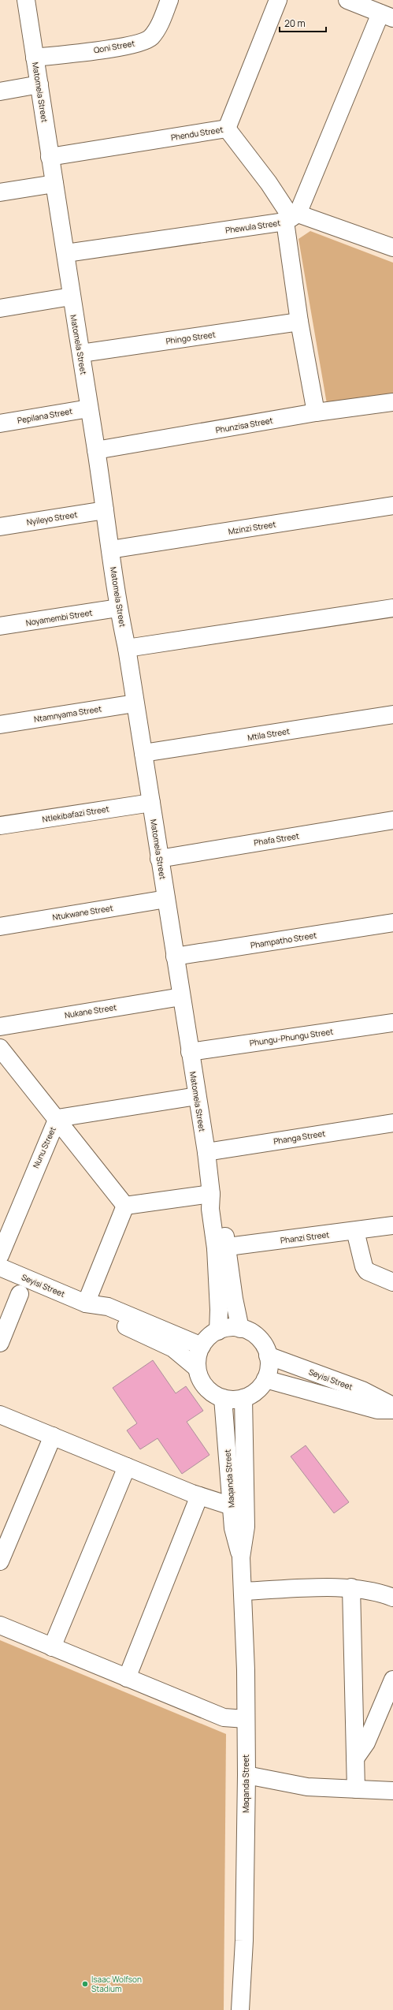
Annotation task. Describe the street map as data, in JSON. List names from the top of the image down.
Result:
{
  "streets": {
    "street": [
      "Qoni Street",
      "Matomela Street",
      "Phendu Street",
      "Phewula Street",
      "Phingo Street",
      "Pepilana Street",
      "Phunzisa Street",
      "Nyileyo Street",
      "Mzinzi Street",
      "Noyamembi Street",
      "Ntamnyama Street",
      "Mtila Street",
      "Ntlekibafazi Street",
      "Phafa Street",
      "Ntukwane Street",
      "Phampatho Street",
      "Nukane Street",
      "Phungu-Phungu Street",
      "Phanga Street",
      "Nunu Street",
      "Phanzi Street",
      "Seyisi Street",
      "Maqanda Street"
    ]
  },
  "crossings": [
    ["Qoni Street", "Matomela Street"],
    ["Matomela Street", "Phendu Street"],
    ["Matomela Street", "Phewula Street"],
    ["Matomela Street", "Phingo Street"],
    ["Matomela Street", "Pepilana Street"],
    ["Matomela Street", "Phunzisa Street"],
    ["Matomela Street", "Nyileyo Street"],
    ["Matomela Street", "Mzinzi Street"],
    ["Matomela Street", "Noyamembi Street"],
    ["Matomela Street", "Ntamnyama Street"],
    ["Matomela Street", "Mtila Street"],
    ["Matomela Street", "Ntlekibafazi Street"],
    ["Matomela Street", "Phafa Street"],
    ["Matomela Street", "Ntukwane Street"],
    ["Matomela Street", "Phampatho Street"],
    ["Matomela Street", "Nukane Street"],
    ["Matomela Street", "Phungu-Phungu Street"],
    ["Matomela Street", "Phanga Street"],
    ["Matomela Street", "Nunu Street"],
    ["Matomela Street", "Phanzi Street"],
    ["Matomela Street", "Seyisi Street"],
    ["Matomela Street", "Maqanda Street"],
    ["Seyisi Street", "Maqanda Street"]
  ],
  "places": ["Isaac Wolfson Stadium"],
  "scale_bar": "20 m"
}
